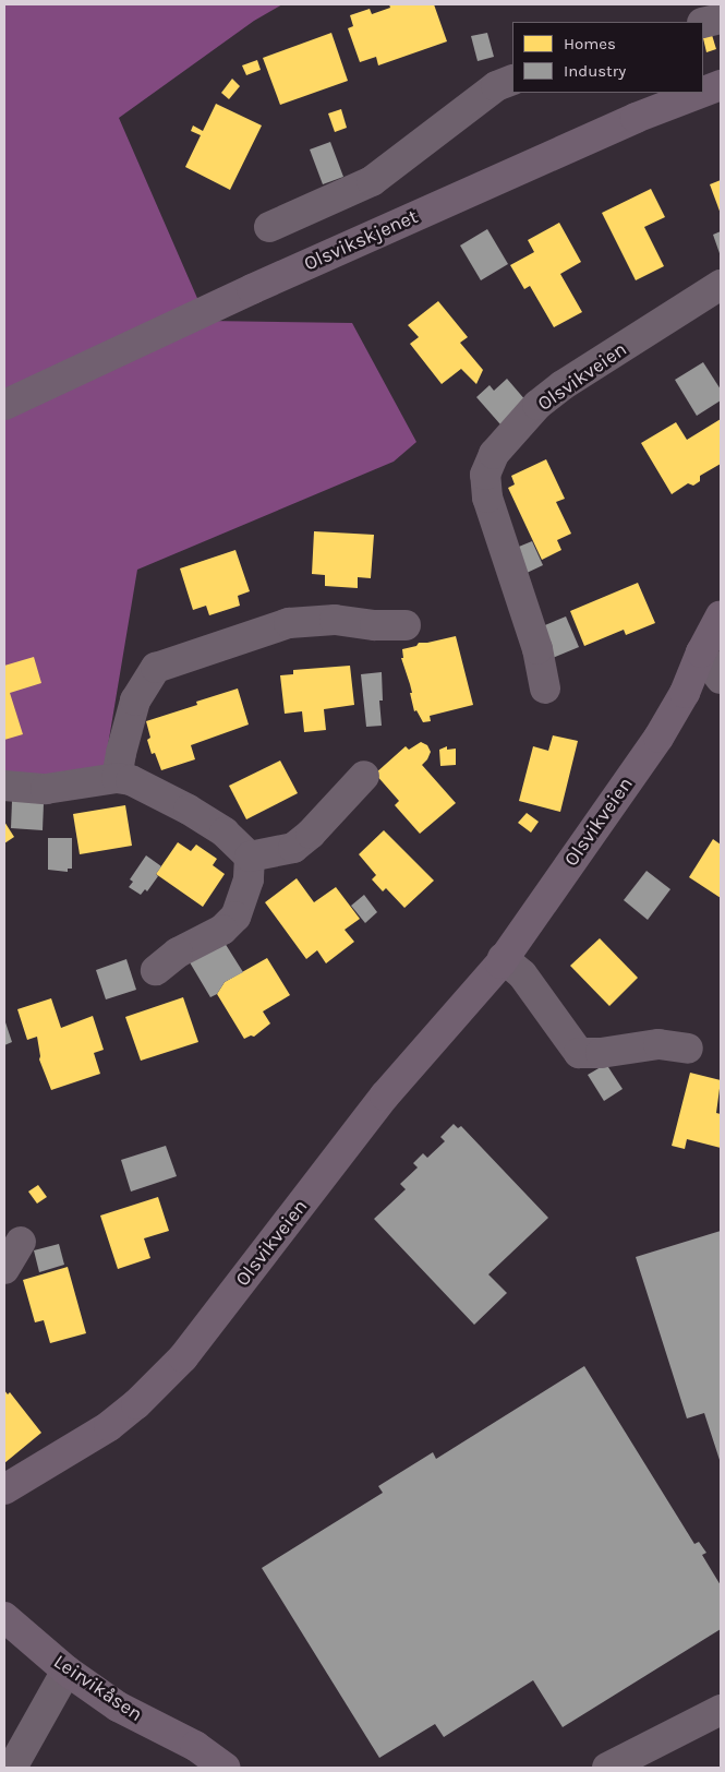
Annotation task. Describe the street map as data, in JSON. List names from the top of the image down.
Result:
{
  "streets": {
    "main road": ["Olsvikskjenet", "Olsvikveien", "Leirvikåsen"]
  },
  "legend": ["Homes", "Industry"]
}
